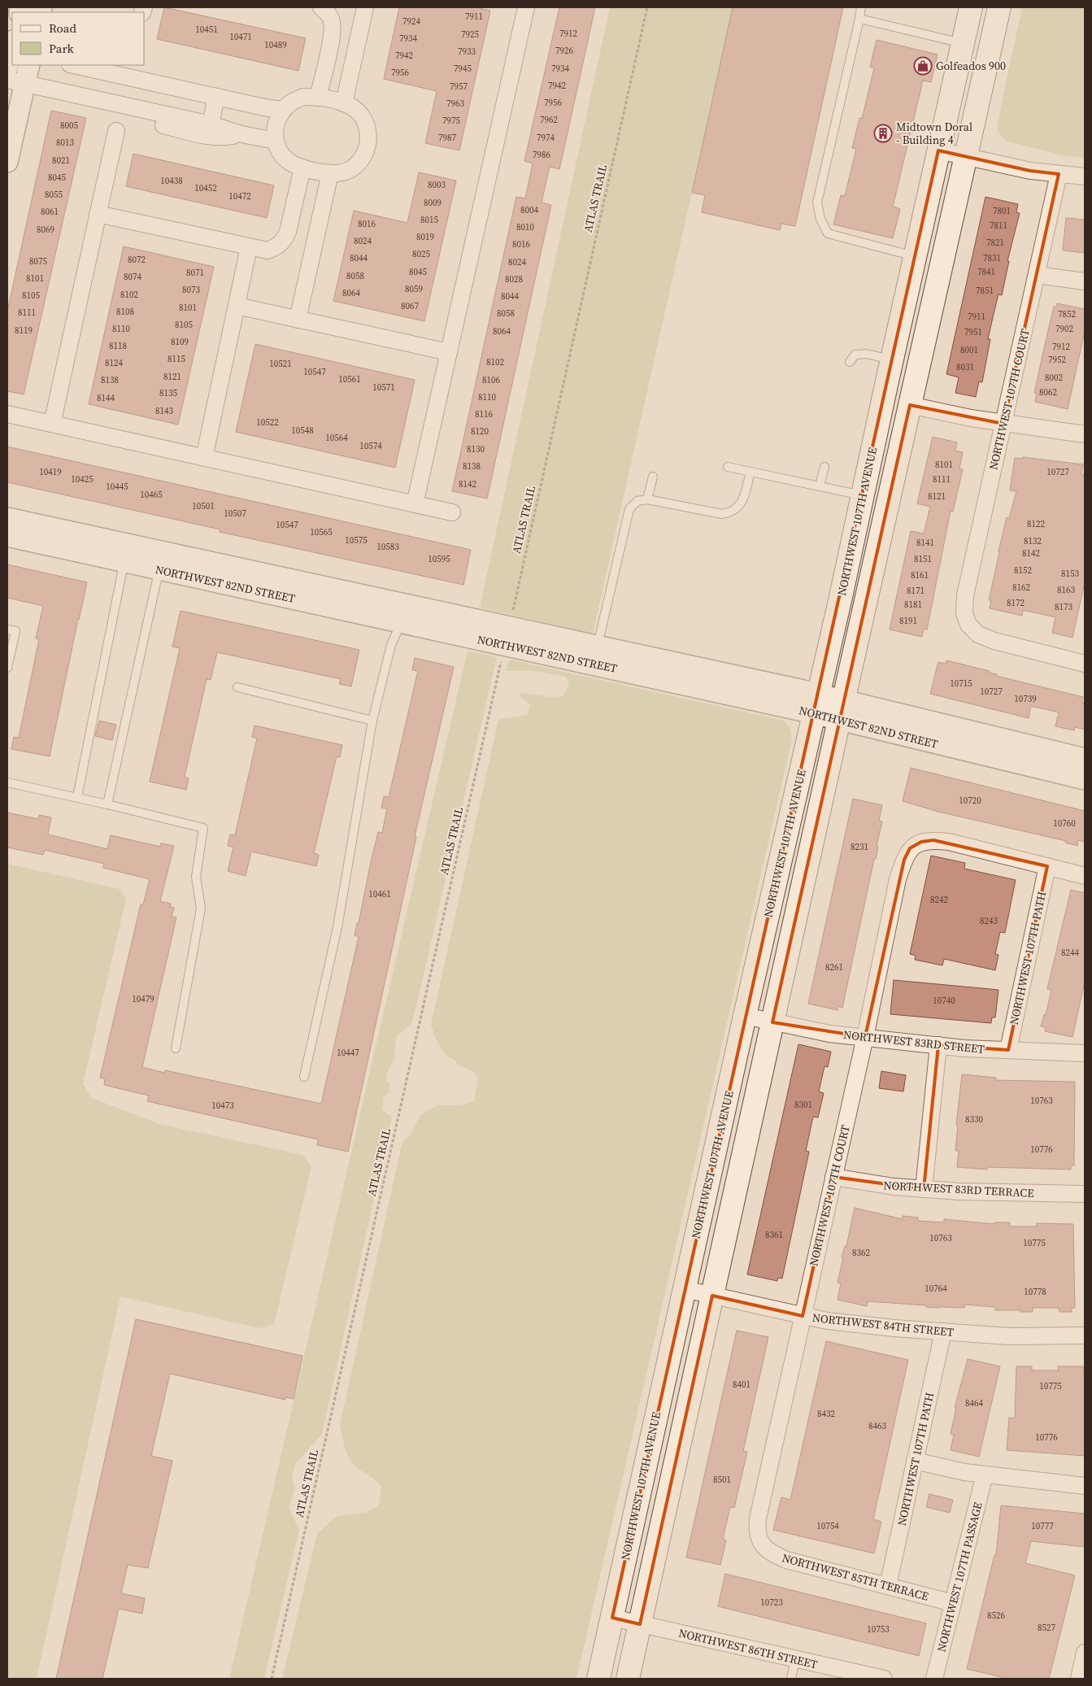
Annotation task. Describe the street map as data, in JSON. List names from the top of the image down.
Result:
{
  "streets": {
    "main road": ["NORTHWEST 107TH AVENUE"],
    "street": [
      "NORTHWEST 107TH COURT",
      "NORTHWEST 82ND STREET",
      "NORTHWEST 107TH PATH",
      "NORTHWEST 83RD STREET",
      "NORTHWEST 83RD TERRACE",
      "NORTHWEST 84TH STREET",
      "NORTHWEST 85TH TERRACE",
      "NORTHWEST 107TH PASSAGE",
      "NORTHWEST 86TH STREET"
    ],
    "path": ["ATLAS TRAIL"]
  },
  "crossings": [
    ["ATLAS TRAIL", "NORTHWEST 82ND STREET"],
    ["NORTHWEST 107TH COURT", "NORTHWEST 107TH PATH"],
    ["NORTHWEST 107TH COURT", "NORTHWEST 83RD STREET"],
    ["NORTHWEST 107TH COURT", "NORTHWEST 83RD TERRACE"],
    ["NORTHWEST 107TH COURT", "NORTHWEST 84TH STREET"],
    ["NORTHWEST 107TH COURT", "NORTHWEST 85TH TERRACE"],
    ["NORTHWEST 107TH AVENUE", "NORTHWEST 82ND STREET"],
    ["NORTHWEST 107TH AVENUE", "NORTHWEST 83RD STREET"],
    ["NORTHWEST 107TH AVENUE", "NORTHWEST 84TH STREET"],
    ["NORTHWEST 107TH AVENUE", "NORTHWEST 86TH STREET"],
    ["NORTHWEST 107TH PATH", "NORTHWEST 83RD STREET"],
    ["NORTHWEST 107TH PATH", "NORTHWEST 84TH STREET"],
    ["NORTHWEST 107TH PATH", "NORTHWEST 85TH TERRACE"],
    ["NORTHWEST 85TH TERRACE", "NORTHWEST 107TH PASSAGE"]
  ],
  "places": {
    "shop": ["Golfeados 900"],
    "building": ["Midtown Doral - Building 4"]
  },
  "house_numbers": [
    "7911",
    "7924",
    "10451",
    "7912",
    "7925",
    "10471",
    "7934",
    "10489",
    "7926",
    "7933",
    "7942",
    "7945",
    "7934",
    "7956",
    "7942",
    "7957",
    "7956",
    "7963",
    "7962",
    "7975",
    "8005",
    "7987",
    "7974",
    "8013",
    "7986",
    "8021",
    "8045",
    "10438",
    "8003",
    "10452",
    "8055",
    "10472",
    "8009",
    "8004",
    "7801",
    "8061",
    "8015",
    "8016",
    "7811",
    "8010",
    "8069",
    "8019",
    "8024",
    "7821",
    "8016",
    "8025",
    "8044",
    "7831",
    "8072",
    "8075",
    "8024",
    "8045",
    "7841",
    "8071",
    "8058",
    "8074",
    "8101",
    "8028",
    "8059",
    "8073",
    "7851",
    "8064",
    "8102",
    "8105",
    "8044",
    "8067",
    "8101",
    "8108",
    "8111",
    "8058",
    "7852",
    "7911",
    "8105",
    "8110",
    "7902",
    "8119",
    "8064",
    "7951",
    "8109",
    "8118",
    "7912",
    "8001",
    "8115",
    "7952",
    "8102",
    "8124",
    "10521",
    "8031",
    "10547",
    "8121",
    "8002",
    "10561",
    "8138",
    "8106",
    "10571",
    "8062",
    "8135",
    "8110",
    "8144",
    "8143",
    "8116",
    "10522",
    "10548",
    "8120",
    "10564",
    "10574",
    "8130",
    "8101",
    "8138",
    "10419",
    "10727",
    "10425",
    "8111",
    "8142",
    "10445",
    "10465",
    "8121",
    "10501",
    "10507",
    "8122",
    "10547",
    "10565",
    "10575",
    "8132",
    "8141",
    "10583",
    "8142",
    "10595",
    "8151",
    "8152",
    "8153",
    "8161",
    "8162",
    "8163",
    "8171",
    "8172",
    "8181",
    "8173",
    "8191",
    "10715",
    "10727",
    "10739",
    "10720",
    "10760",
    "8231",
    "10461",
    "8242",
    "8243",
    "8244",
    "8261",
    "10479",
    "10740",
    "10447",
    "10763",
    "8301",
    "10473",
    "8330",
    "10776",
    "8361",
    "10763",
    "10775",
    "8362",
    "10764",
    "10778",
    "8401",
    "10775",
    "8464",
    "8432",
    "8463",
    "10776",
    "8501",
    "10754",
    "10777",
    "10723",
    "8526",
    "8527",
    "10753"
  ],
  "legend": ["Road", "Park"]
}
